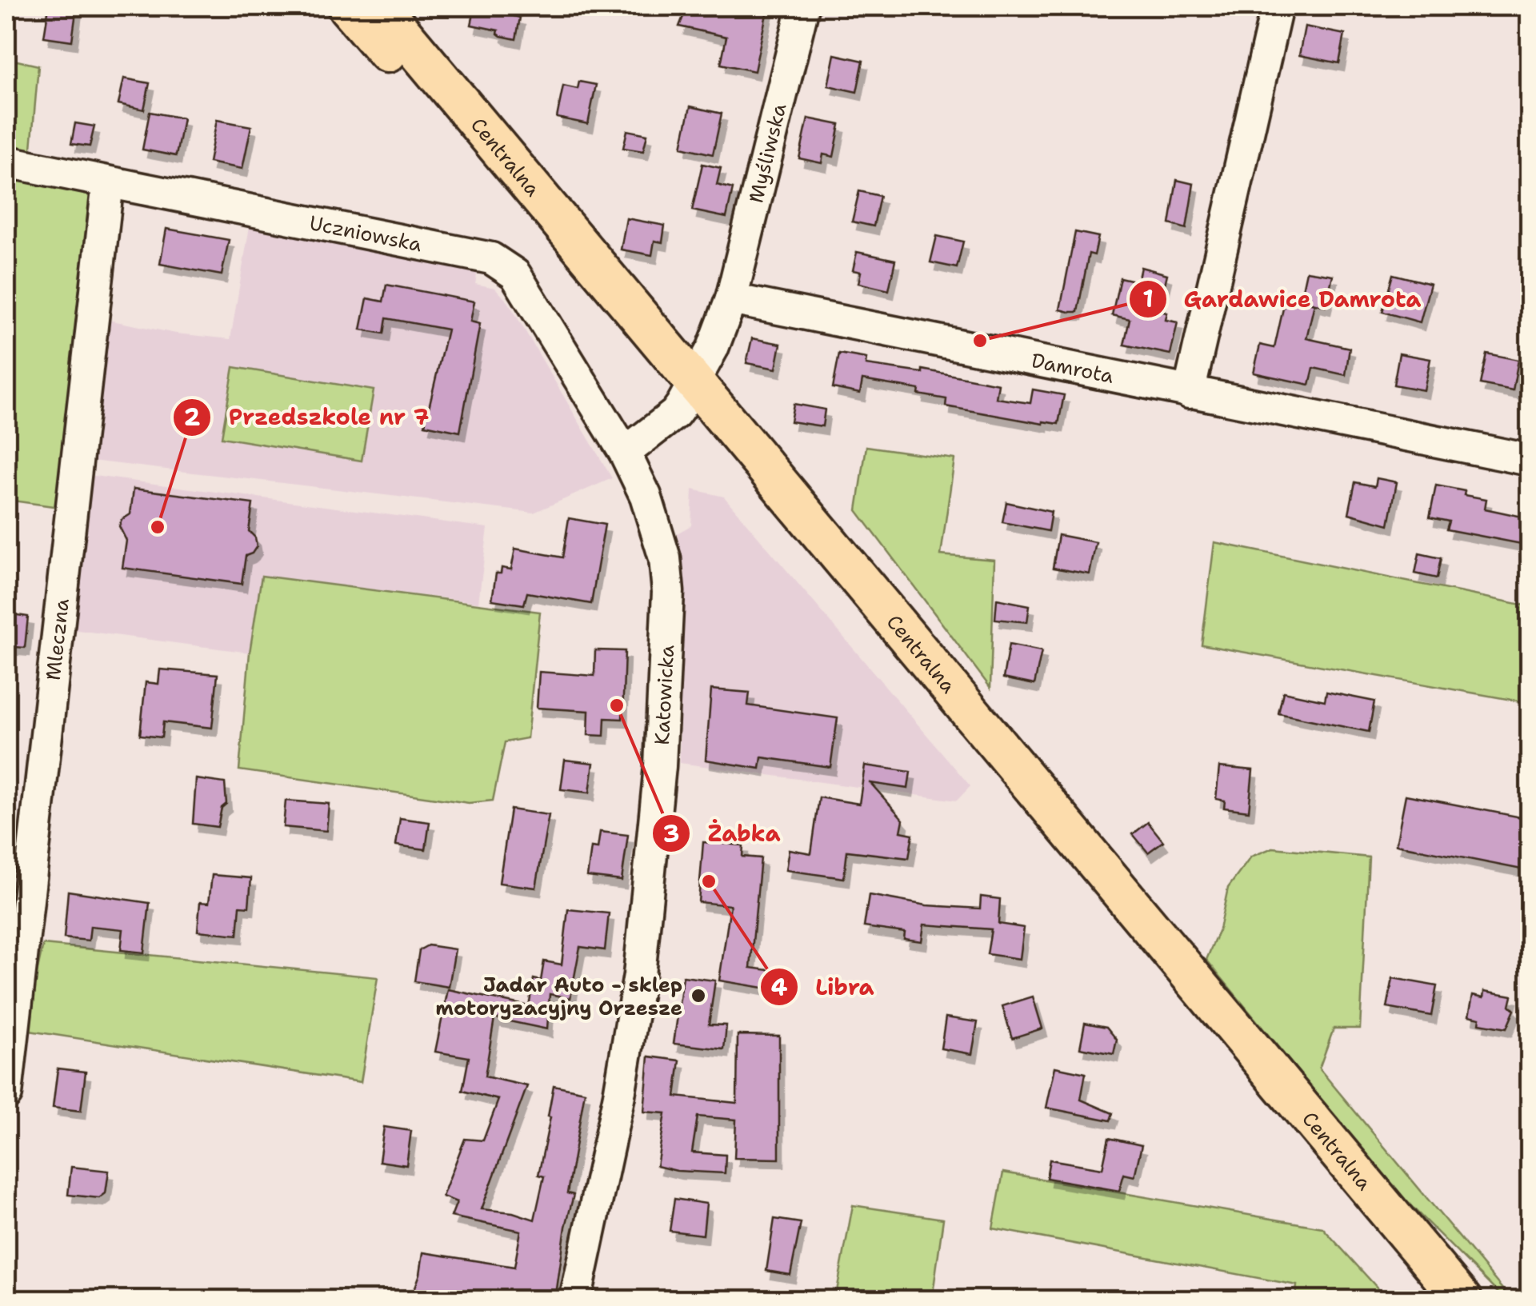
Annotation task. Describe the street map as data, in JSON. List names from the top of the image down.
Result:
{
  "streets": {
    "main road": ["Centralna"],
    "street": [
      "Myśliwska",
      "Uczniowska",
      "Damrota",
      "Mleczna",
      "Katowicka"
    ]
  },
  "crossings": [
    ["Myśliwska", "Damrota"],
    ["Uczniowska", "Mleczna"],
    ["Uczniowska", "Katowicka"]
  ],
  "places": [
    "Gardawice Damrota",
    "Przedszkole nr 7",
    "Żabka",
    "Libra",
    "Jadar Auto - sklep motoryzacyjny Orzesze"
  ]
}
